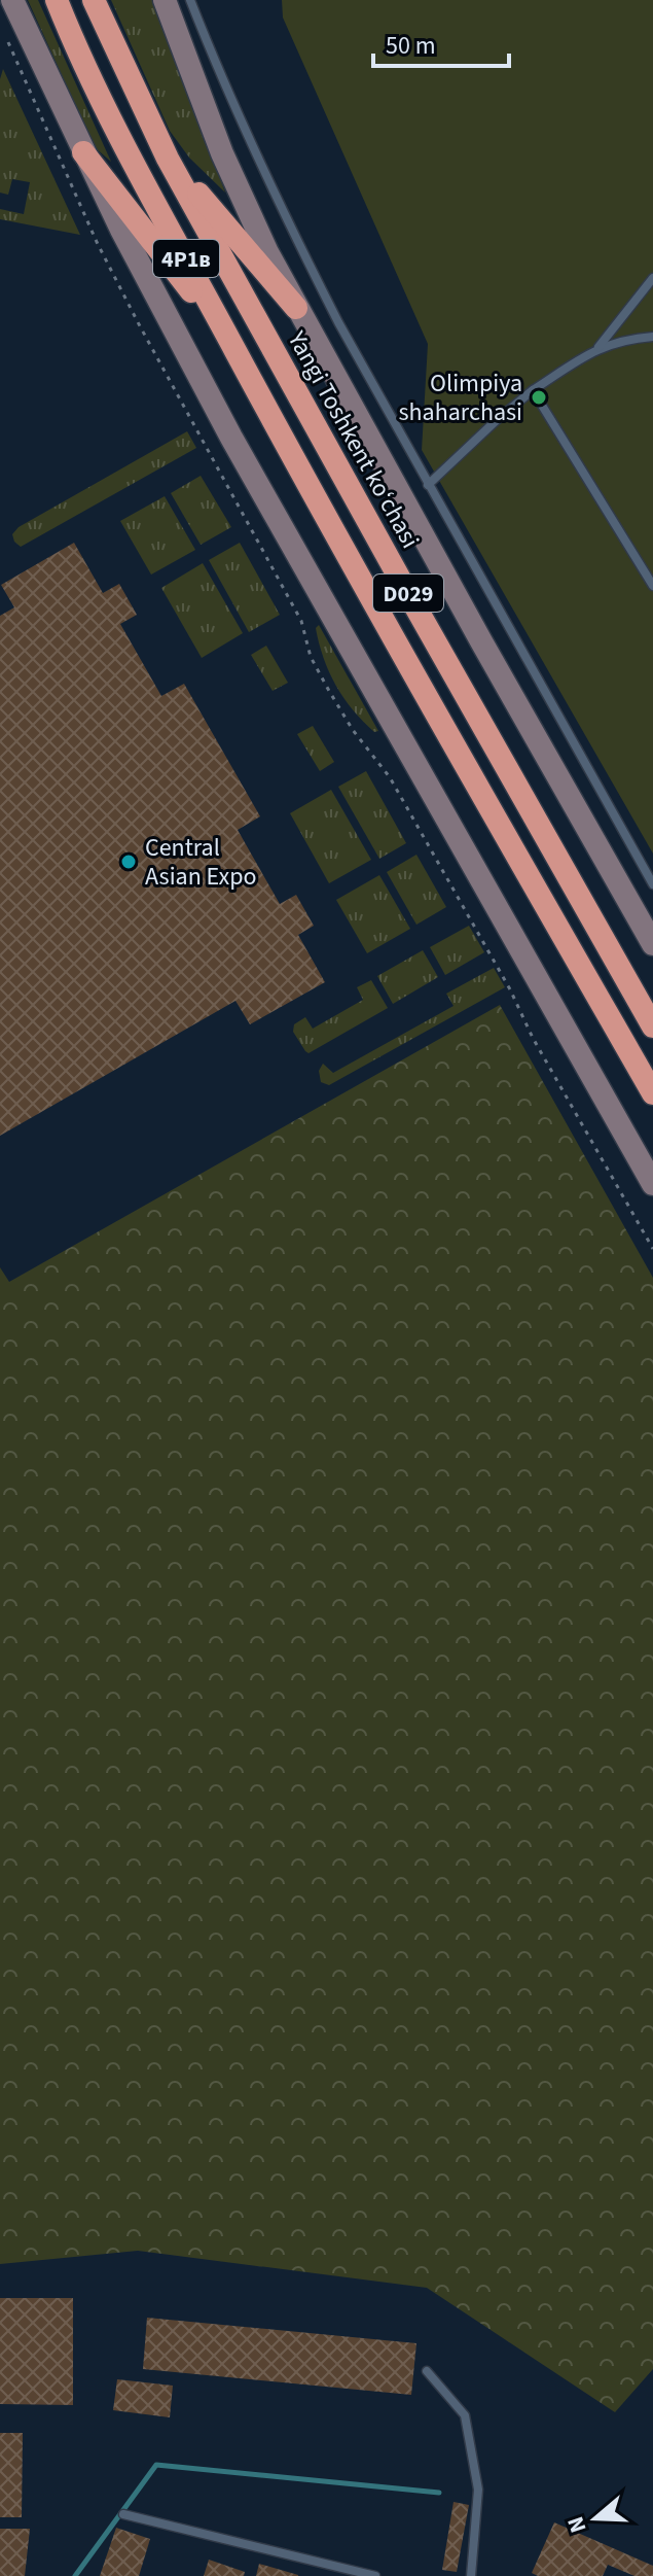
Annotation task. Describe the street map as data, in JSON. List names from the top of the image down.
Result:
{
  "streets": {
    "highway": ["4Р1в", "Yangi Toshkent ko‘chasi", "D029"]
  },
  "crossings": [
    ["4Р1в", "D029"]
  ],
  "places": ["Olimpiya shaharchasi", "Central Asian Expo"],
  "scale_bar": "50 m",
  "north": "left"
}
